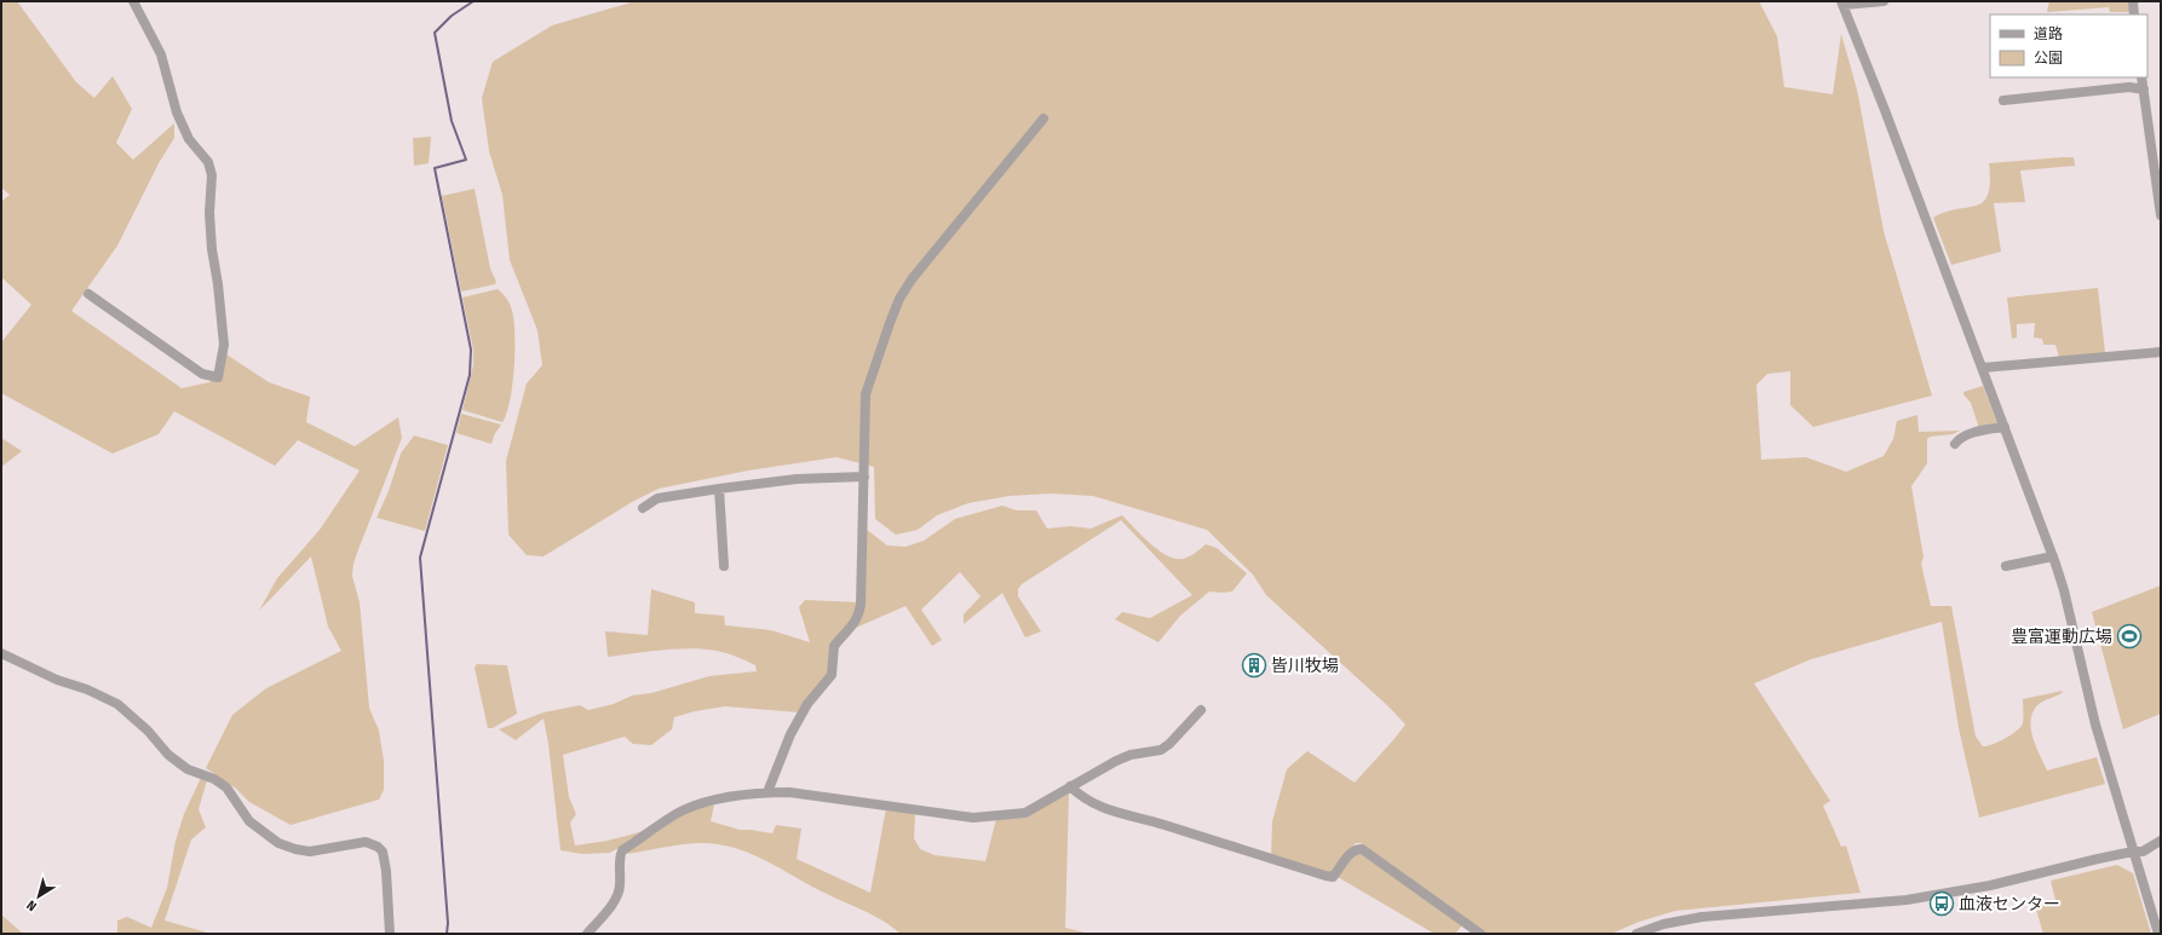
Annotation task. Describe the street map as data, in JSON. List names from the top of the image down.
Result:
{
  "places": {
    "sports": ["豊富運動広場"],
    "building": ["皆川牧場"],
    "bus stop": ["血液センター"]
  },
  "legend": ["道路", "公園"],
  "north": "bottom left"
}
